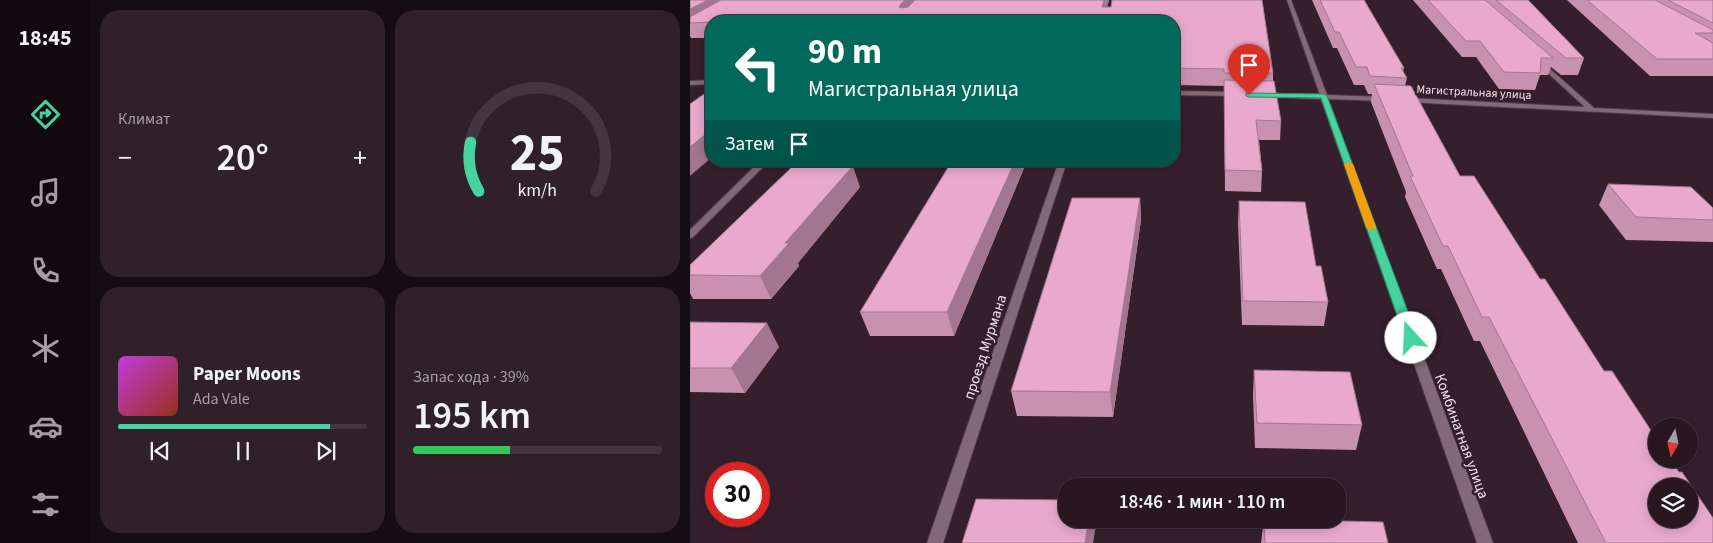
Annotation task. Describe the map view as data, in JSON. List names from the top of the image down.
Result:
{
  "streets": {
    "street": ["Магистральная улица", "проезд Мурмана", "Комбинатная улица"]
  },
  "north": "bottom",
  "page": {
    "tabs": "18:45",
    "tile": [
      "Климат",
      ["Запас хода · 39%", "195 km"]
    ],
    "turn": ["90 m", "Магистральная улица"],
    "then": "Затем",
    "heat": ["−", "20°", "+"],
    "song": ["Paper Moons", "Ada Vale"],
    "limit": "30",
    "trip": "18:46 · 1 мин · 110 m",
    "gauge": ["25", "km/h"]
  }
}
